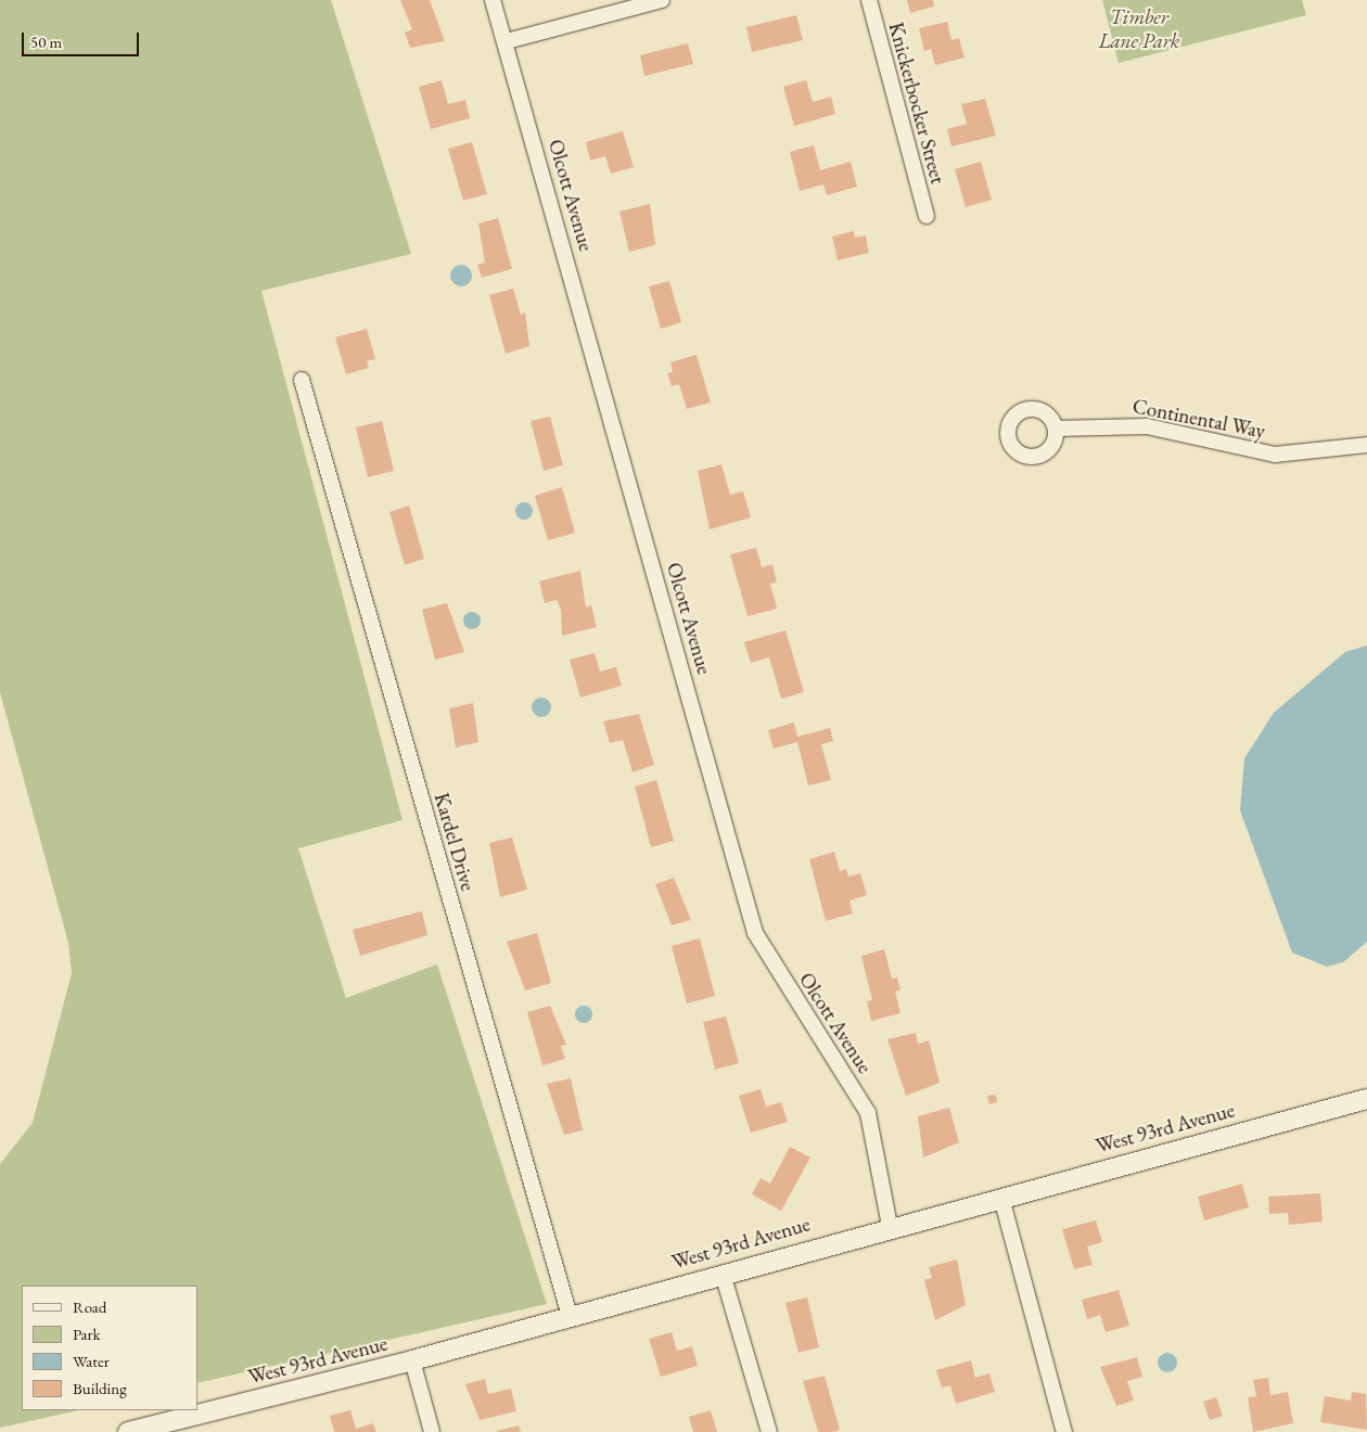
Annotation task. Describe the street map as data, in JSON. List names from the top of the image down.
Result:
{
  "streets": {
    "street": [
      "Knickerbocker Street",
      "Olcott Avenue",
      "Continental Way",
      "Kardel Drive",
      "West 93rd Avenue"
    ]
  },
  "crossings": [
    ["Olcott Avenue", "West 93rd Avenue"],
    ["Kardel Drive", "West 93rd Avenue"]
  ],
  "parks": ["Timber Lane Park"],
  "legend": [
    "Road",
    "Park",
    "Water",
    "Building"
  ],
  "scale_bar": "50 m"
}
